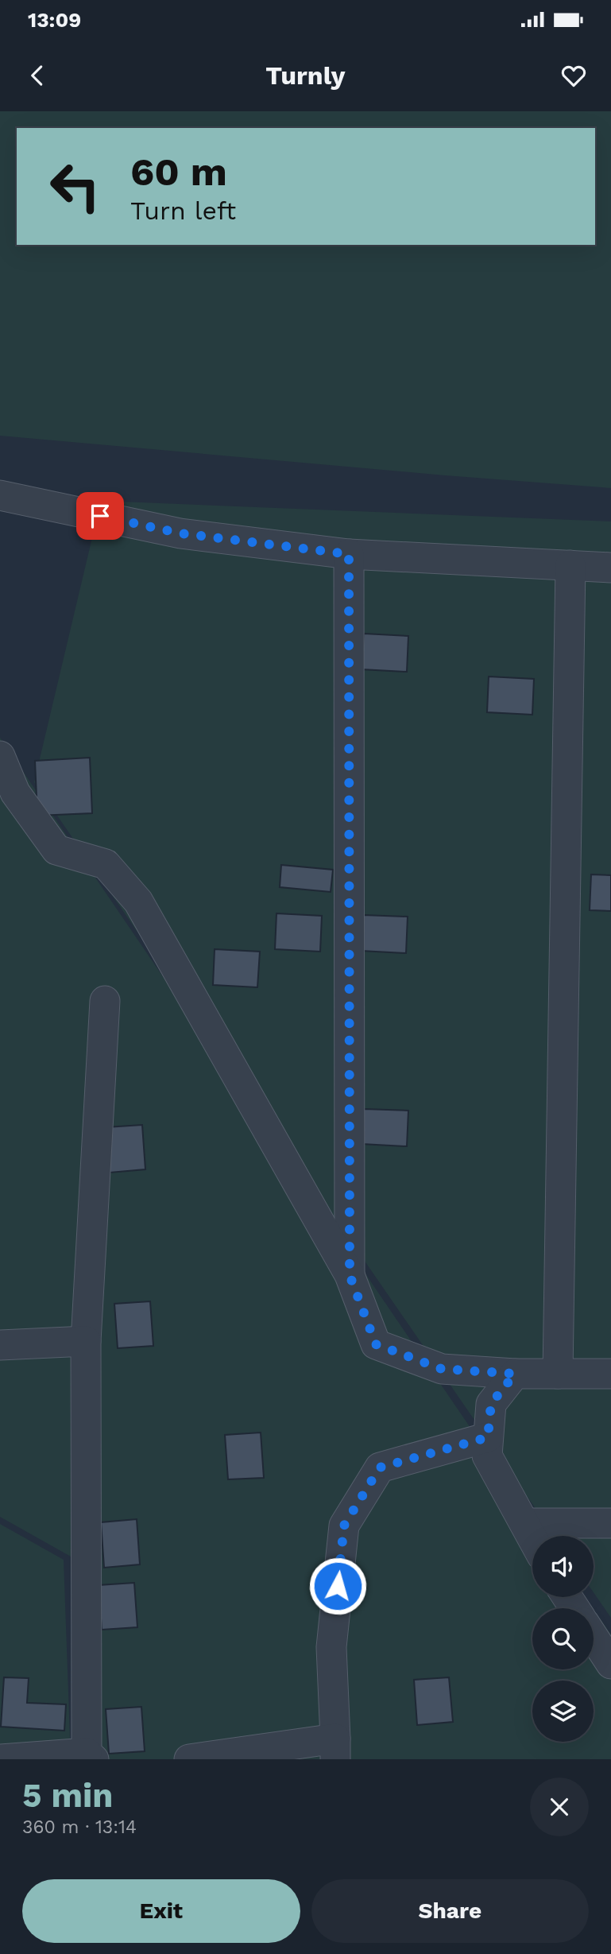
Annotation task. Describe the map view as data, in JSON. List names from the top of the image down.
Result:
{
  "page": {
    "status": "13:09",
    "header": "Turnly",
    "turn": ["60 m", "Turn left"],
    "heading": ["5 min", "360 m · 13:14"],
    "buttons": ["Exit", "Share"]
  }
}
